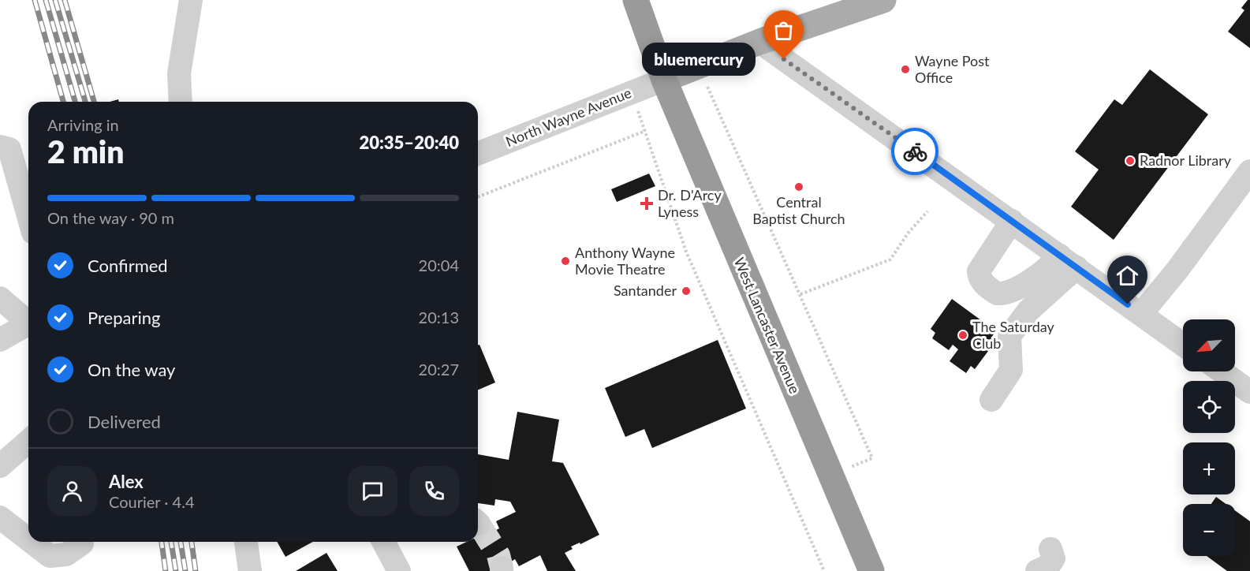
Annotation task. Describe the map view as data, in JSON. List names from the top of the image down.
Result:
{
  "streets": {
    "highway": ["West Lancaster Avenue"],
    "street": ["North Wayne Avenue"]
  },
  "crossings": [
    ["North Wayne Avenue", "West Lancaster Avenue"]
  ],
  "places": {
    "other": [
      "bluemercury",
      "Wayne Post Office",
      "Radnor Library",
      "Central Baptist Church",
      "Anthony Wayne Movie Theatre",
      "Santander",
      "The Saturday Club"
    ],
    "health": ["Dr. D'Arcy Lyness"]
  },
  "north": "bottom left",
  "page": {
    "bubble": "bluemercury",
    "heading": ["2 min", "Arriving in", "20:35–20:40"],
    "panel": ["Alex", "Courier · 4.4"],
    "bar": "On the way · 90 m",
    "list": [
      ["Confirmed", "20:04"],
      ["Preparing", "20:13"],
      ["On the way", "20:27"],
      "Delivered"
    ],
    "map_buttons": ["+", "−"]
  }
}
